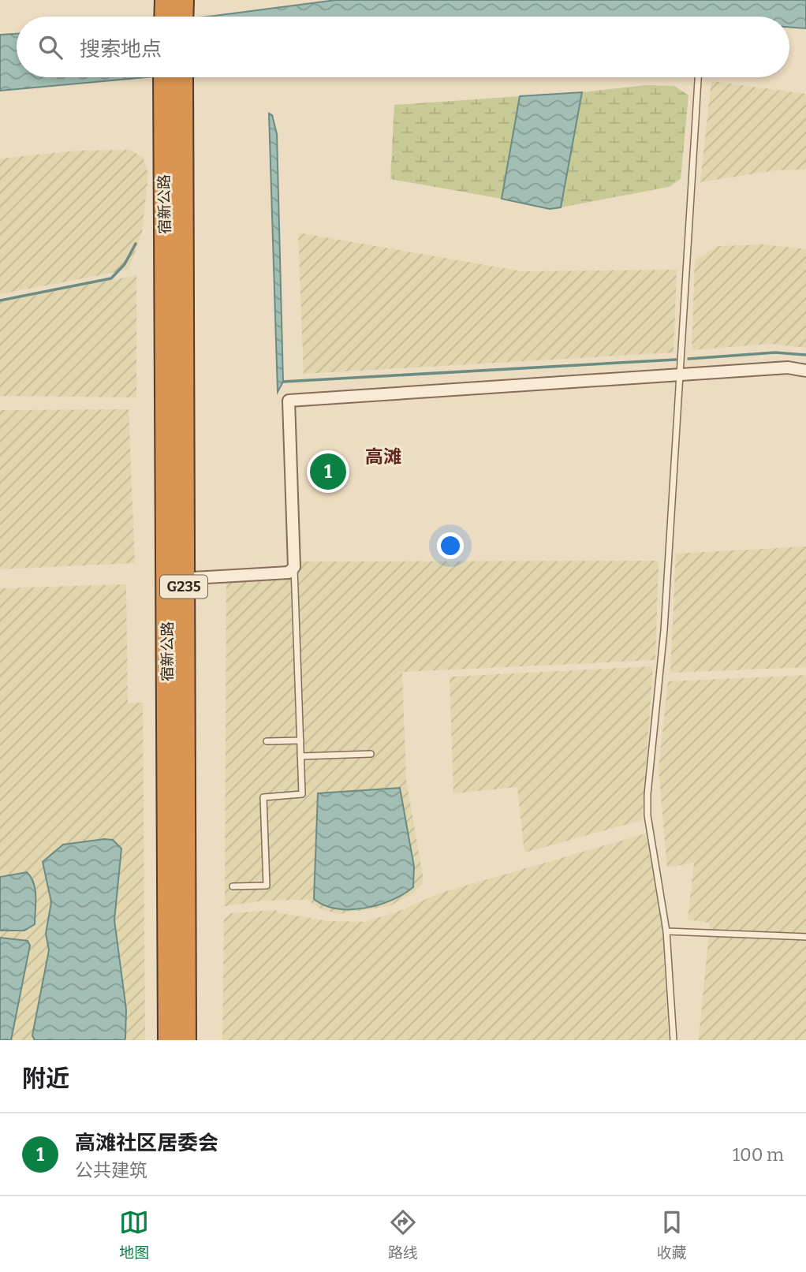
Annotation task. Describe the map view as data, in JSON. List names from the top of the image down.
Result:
{
  "streets": {
    "highway": ["宿新公路", "G235"]
  },
  "crossings": [
    ["宿新公路", "G235"]
  ],
  "districts": ["高滩"],
  "page": {
    "search": "搜索地点",
    "pins": "1",
    "heading": "附近",
    "list": [
      {
        "mark": "1",
        "name": "高滩社区居委会",
        "note": "公共建筑",
        "value": "100 m"
      }
    ],
    "nav": ["地图", "路线", "收藏"]
  }
}
